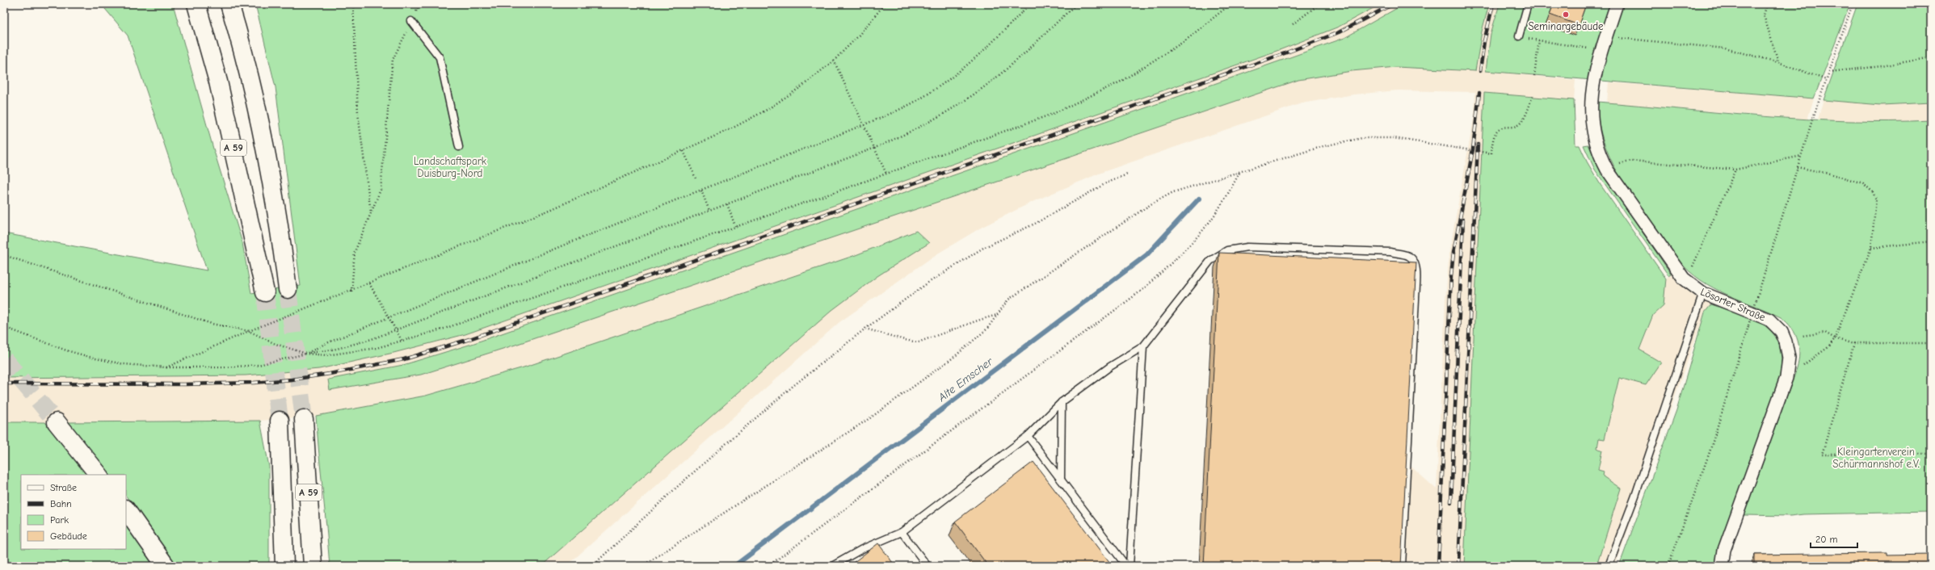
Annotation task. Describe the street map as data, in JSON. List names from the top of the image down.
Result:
{
  "streets": {
    "main road": ["A 59"],
    "street": ["Lösorter Straße"]
  },
  "water": ["Alte Emscher"],
  "parks": ["Landschaftspark Duisburg-Nord", "Kleingartenverein Schürmannshof e.V."],
  "places": ["Seminargebäude"],
  "legend": [
    "Straße",
    "Bahn",
    "Park",
    "Gebäude"
  ],
  "scale_bar": "20 m"
}
